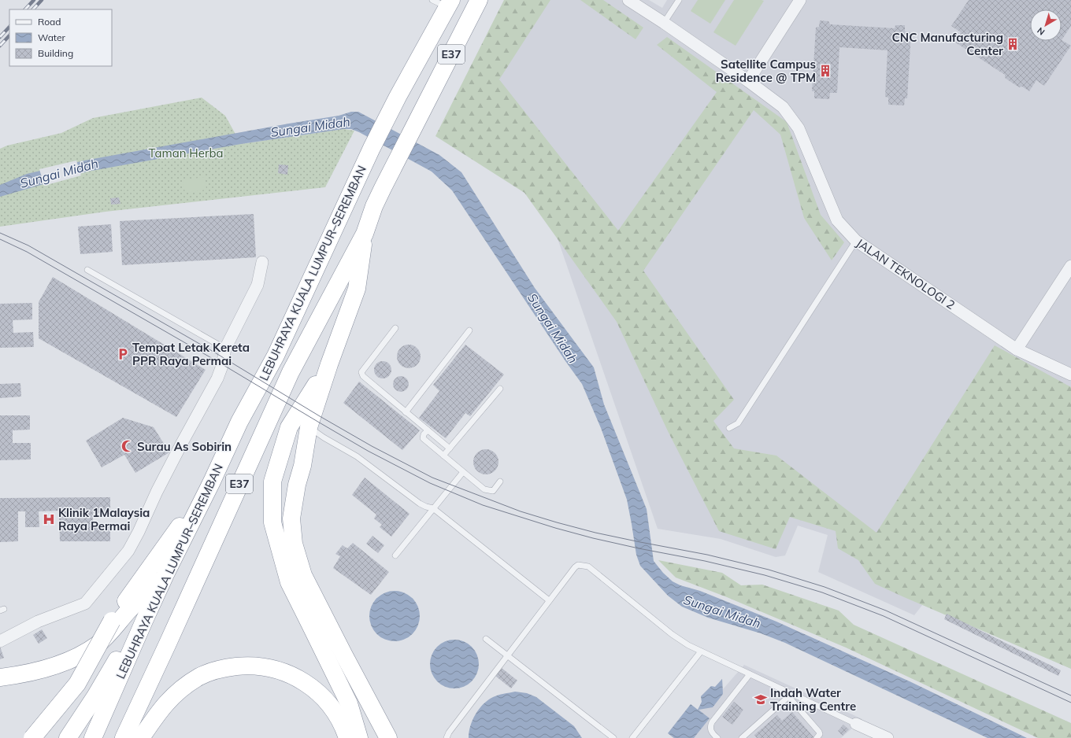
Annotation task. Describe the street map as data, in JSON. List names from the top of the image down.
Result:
{
  "streets": {
    "highway": ["E37", "LEBUHRAYA KUALA LUMPUR–SEREMBAN"],
    "street": ["JALAN TEKNOLOGI 2"]
  },
  "water": ["Sungai Midah"],
  "parks": ["Taman Herba"],
  "places": {
    "building": ["CNC Manufacturing Center", "Satellite Campus Residence @ TPM"],
    "parking": ["Tempat Letak Kereta PPR Raya Permai"],
    "mosque": ["Surau As Sobirin"],
    "hospital": ["Klinik 1Malaysia Raya Permai"],
    "school or university": ["Indah Water Training Centre"]
  },
  "legend": ["Road", "Water", "Building"],
  "north": "bottom left"
}
